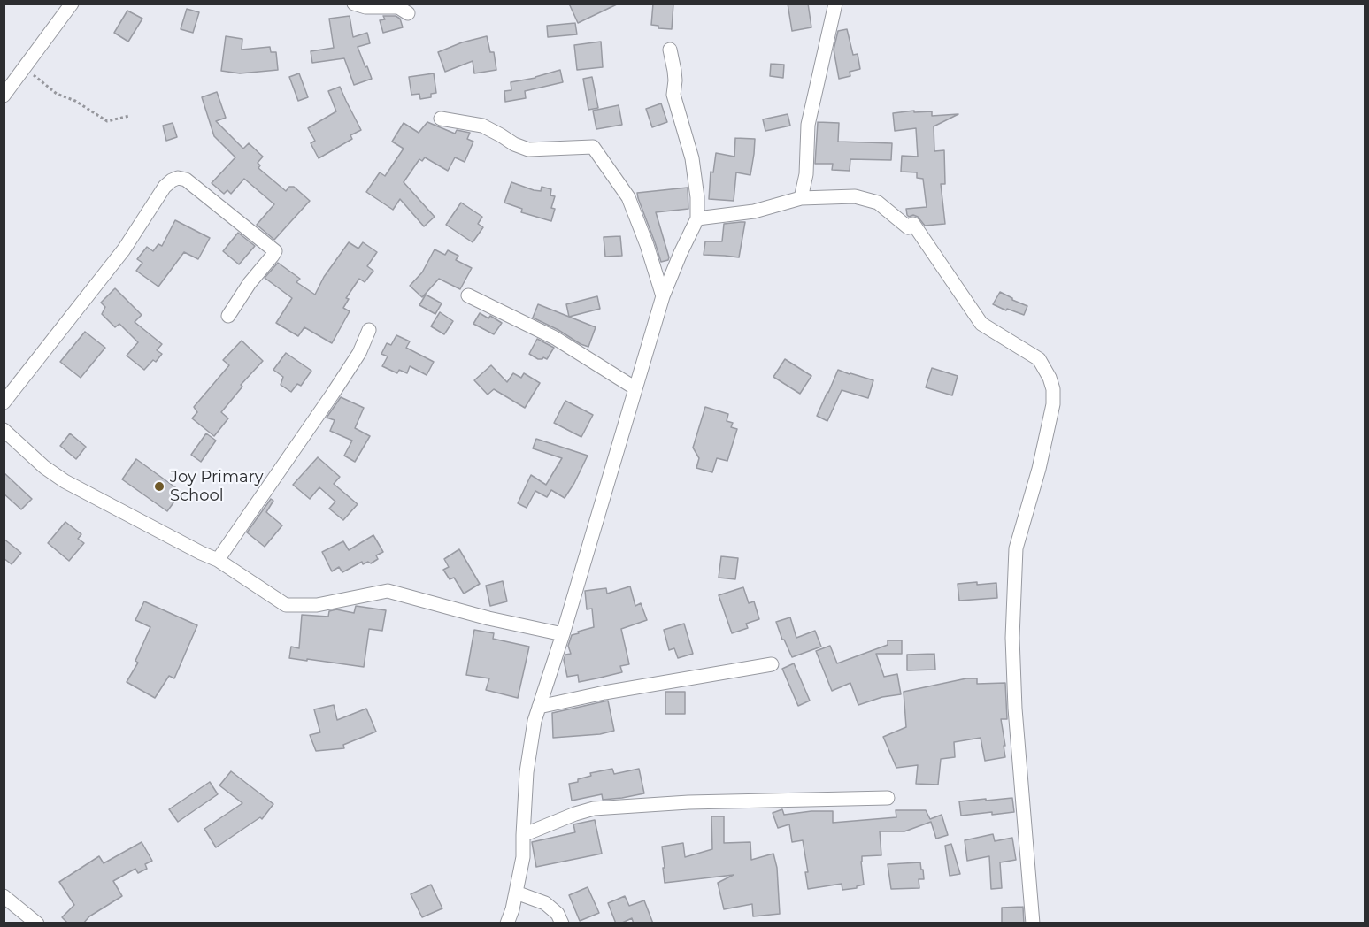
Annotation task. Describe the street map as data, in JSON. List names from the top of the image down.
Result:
{
  "places": ["Joy Primary School"]
}
